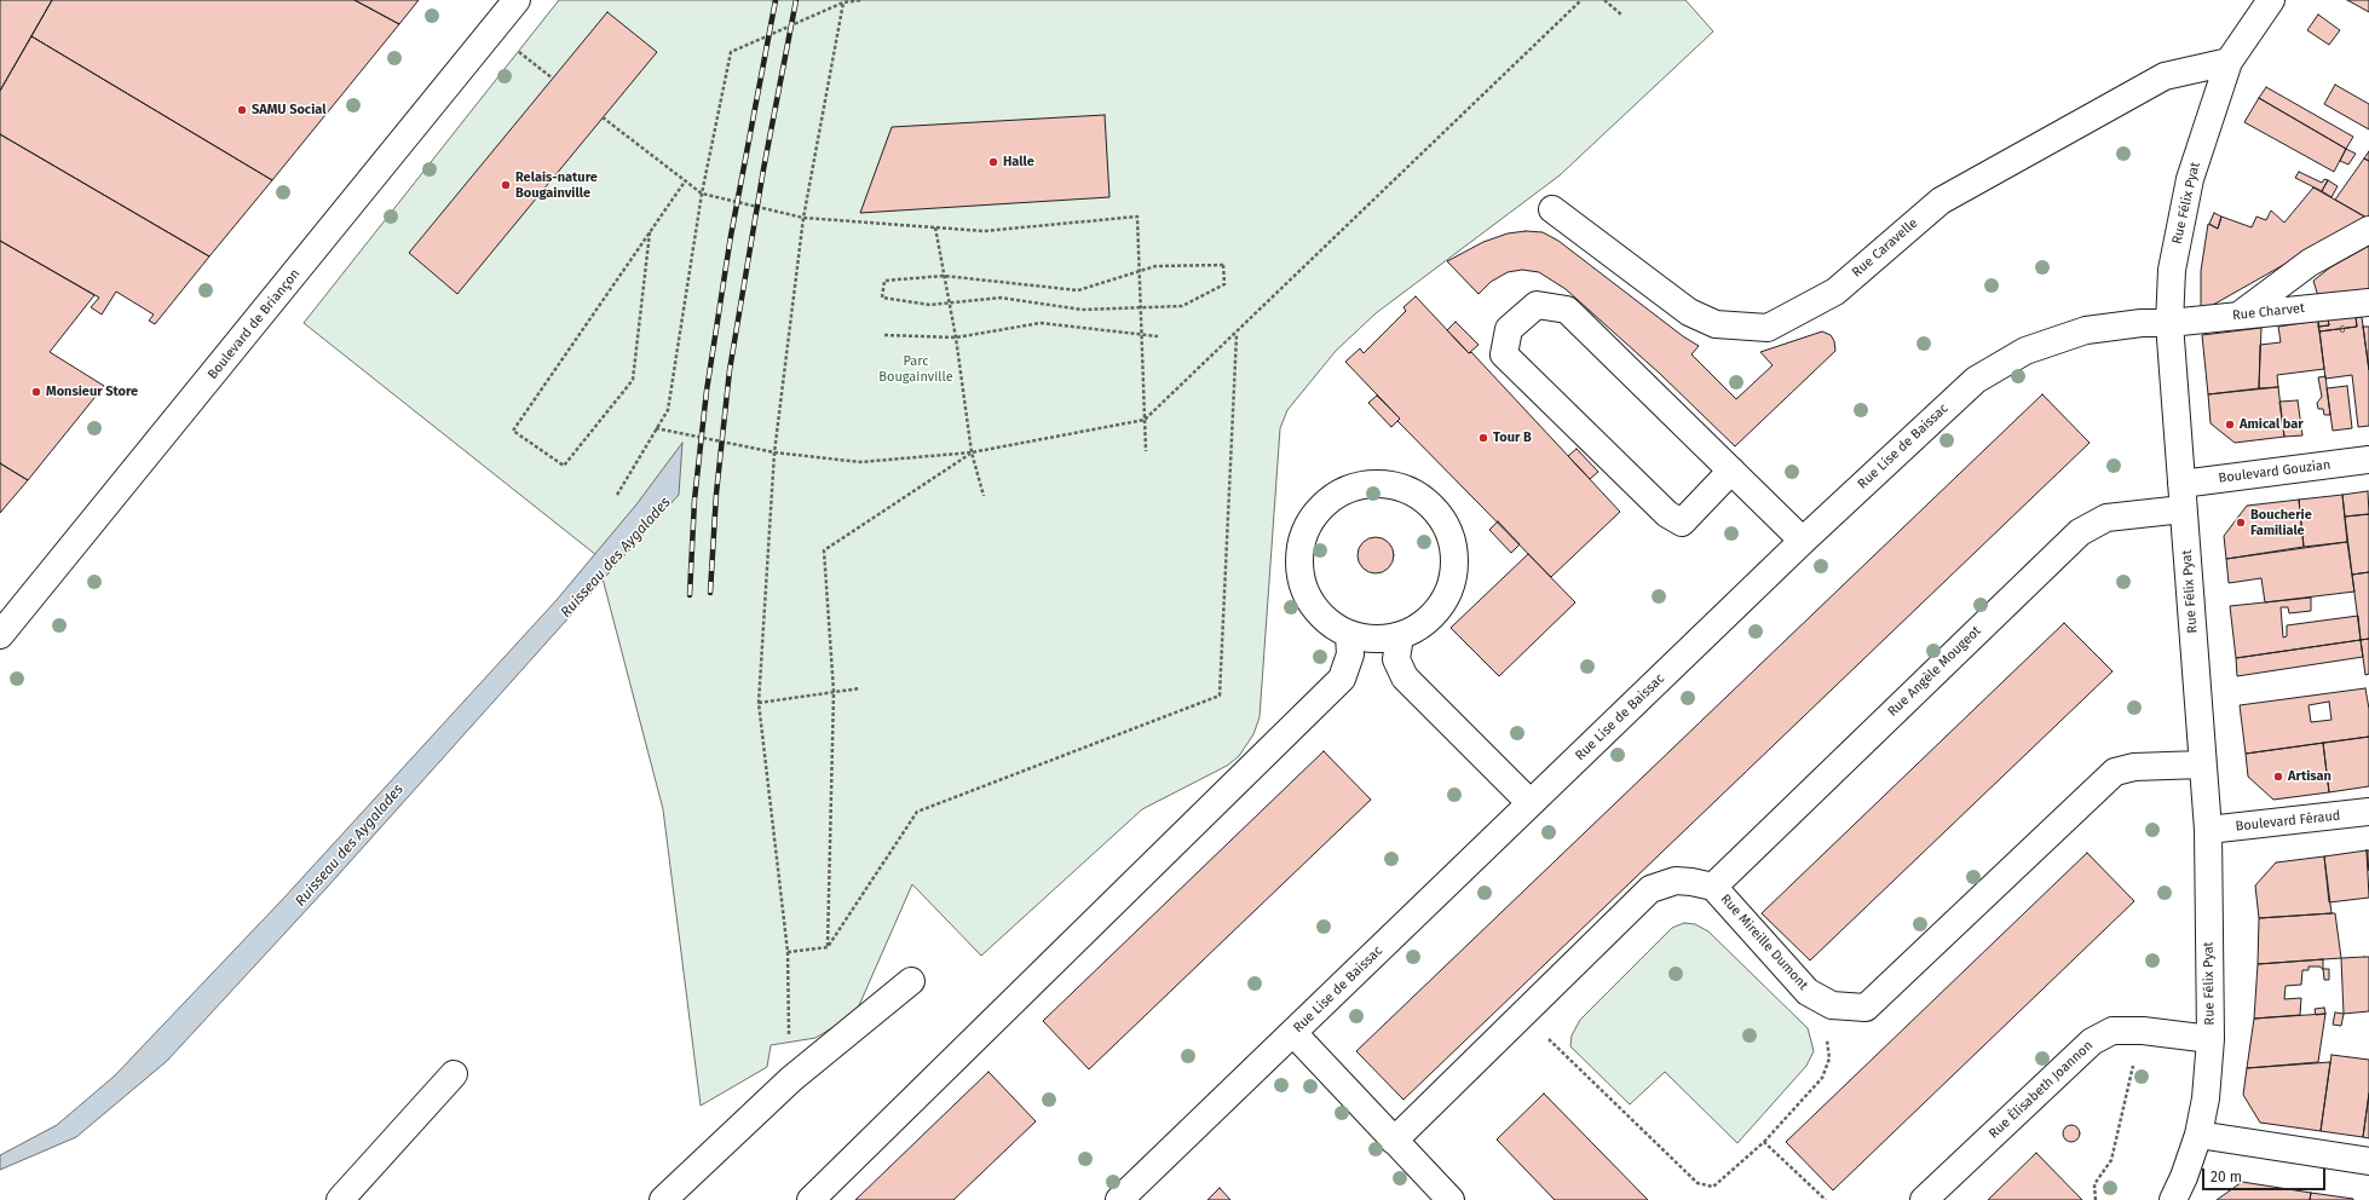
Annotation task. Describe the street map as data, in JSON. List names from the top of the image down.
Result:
{
  "streets": {
    "street": [
      "Rue Félix Pyat",
      "Rue Caravelle",
      "Rue Charvet",
      "Boulevard de Briançon",
      "Rue Lise de Baissac",
      "Boulevard Gouzian",
      "Rue Angèle Mougeot",
      "Boulevard Féraud",
      "Rue Mireille Dumont",
      "Rue Èlisabeth Joannon"
    ]
  },
  "crossings": [
    ["Rue Félix Pyat", "Rue Caravelle"],
    ["Rue Félix Pyat", "Rue Charvet"],
    ["Rue Félix Pyat", "Rue Lise de Baissac"],
    ["Rue Félix Pyat", "Boulevard Gouzian"],
    ["Rue Félix Pyat", "Rue Angèle Mougeot"],
    ["Rue Félix Pyat", "Boulevard Féraud"],
    ["Rue Félix Pyat", "Rue Mireille Dumont"],
    ["Rue Félix Pyat", "Rue Èlisabeth Joannon"],
    ["Rue Charvet", "Rue Lise de Baissac"],
    ["Boulevard Gouzian", "Rue Angèle Mougeot"],
    ["Rue Angèle Mougeot", "Rue Mireille Dumont"]
  ],
  "water": ["Ruisseau des Aygalades"],
  "parks": ["Parc Bougainville"],
  "places": [
    "SAMU Social",
    "Halle",
    "Relais-nature Bougainville",
    "Monsieur Store",
    "Amical bar",
    "Tour B",
    "Boucherie Familiale",
    "Artisan"
  ],
  "house_numbers": ["6"],
  "scale_bar": "20 m"
}
